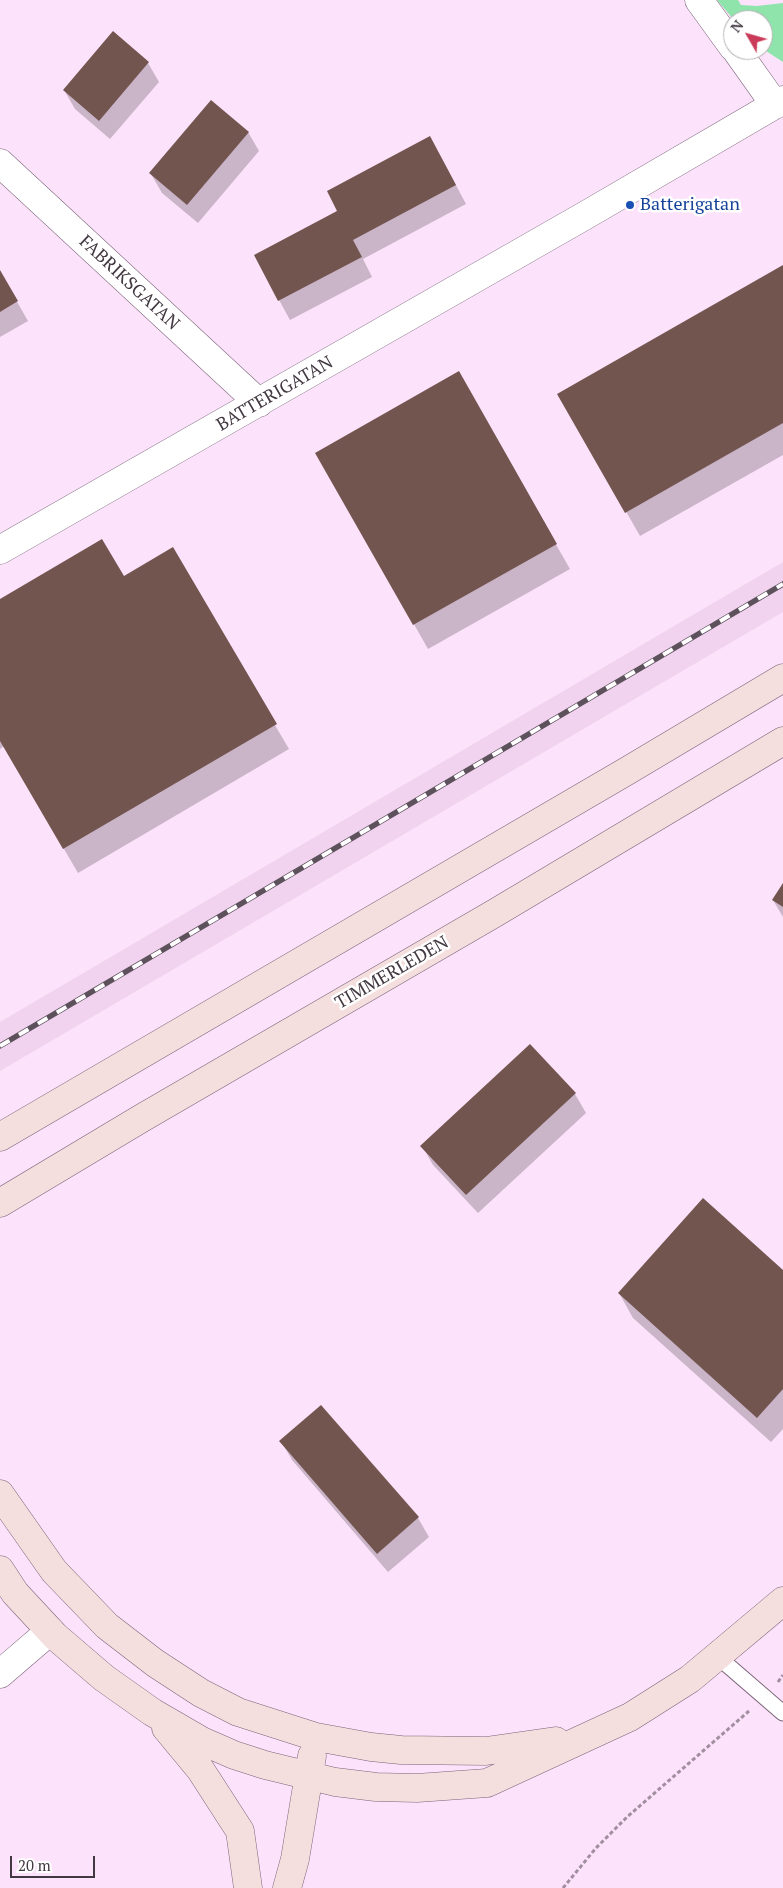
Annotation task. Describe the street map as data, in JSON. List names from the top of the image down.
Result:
{
  "streets": {
    "street": ["FABRIKSGATAN", "BATTERIGATAN", "TIMMERLEDEN"]
  },
  "crossings": [
    ["FABRIKSGATAN", "BATTERIGATAN"]
  ],
  "places": ["Batterigatan"],
  "scale_bar": "20 m",
  "north": "top left"
}
